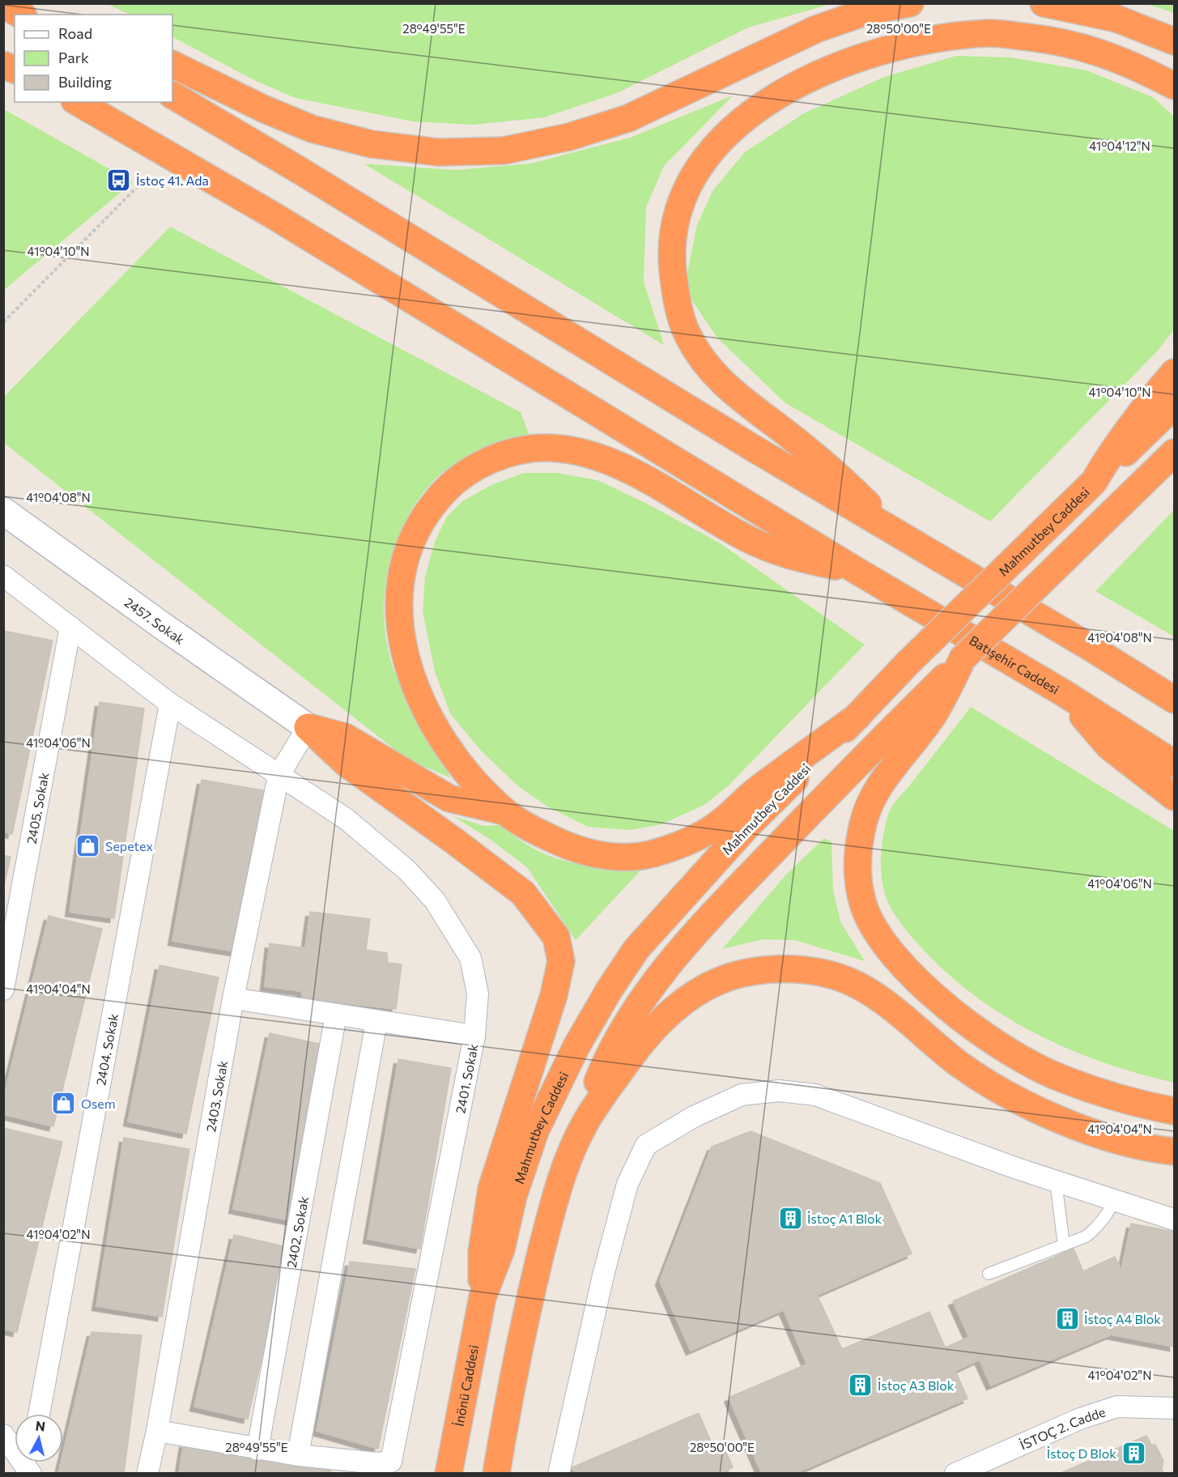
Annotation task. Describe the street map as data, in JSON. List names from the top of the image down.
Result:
{
  "streets": {
    "highway": ["Mahmutbey Caddesi", "Batışehir Caddesi", "İnönü Caddesi"],
    "main road": ["2457. Sokak"],
    "street": [
      "2405. Sokak",
      "2404. Sokak",
      "2401. Sokak",
      "2403. Sokak",
      "2402. Sokak",
      "İSTOÇ 2. Cadde"
    ]
  },
  "crossings": [
    ["Mahmutbey Caddesi", "İnönü Caddesi"],
    ["2457. Sokak", "2403. Sokak"],
    ["2405. Sokak", "2401. Sokak"],
    ["2404. Sokak", "2401. Sokak"],
    ["2401. Sokak", "2403. Sokak"]
  ],
  "places": {
    "bus stop": ["İstoç 41. Ada"],
    "shop": ["Sepetex", "Osem"],
    "building": [
      "İstoç A1 Blok",
      "İstoç A4 Blok",
      "İstoç A3 Blok",
      "İstoç D Blok"
    ]
  },
  "legend": ["Road", "Park", "Building"],
  "north": "top",
  "coordinates": [
    "28°49'55\"E",
    "28°50'00\"E",
    "41°04'12\"N",
    "41°04'10\"N",
    "41°04'08\"N",
    "41°04'06\"N",
    "41°04'04\"N",
    "41°04'02\"N"
  ]
}
